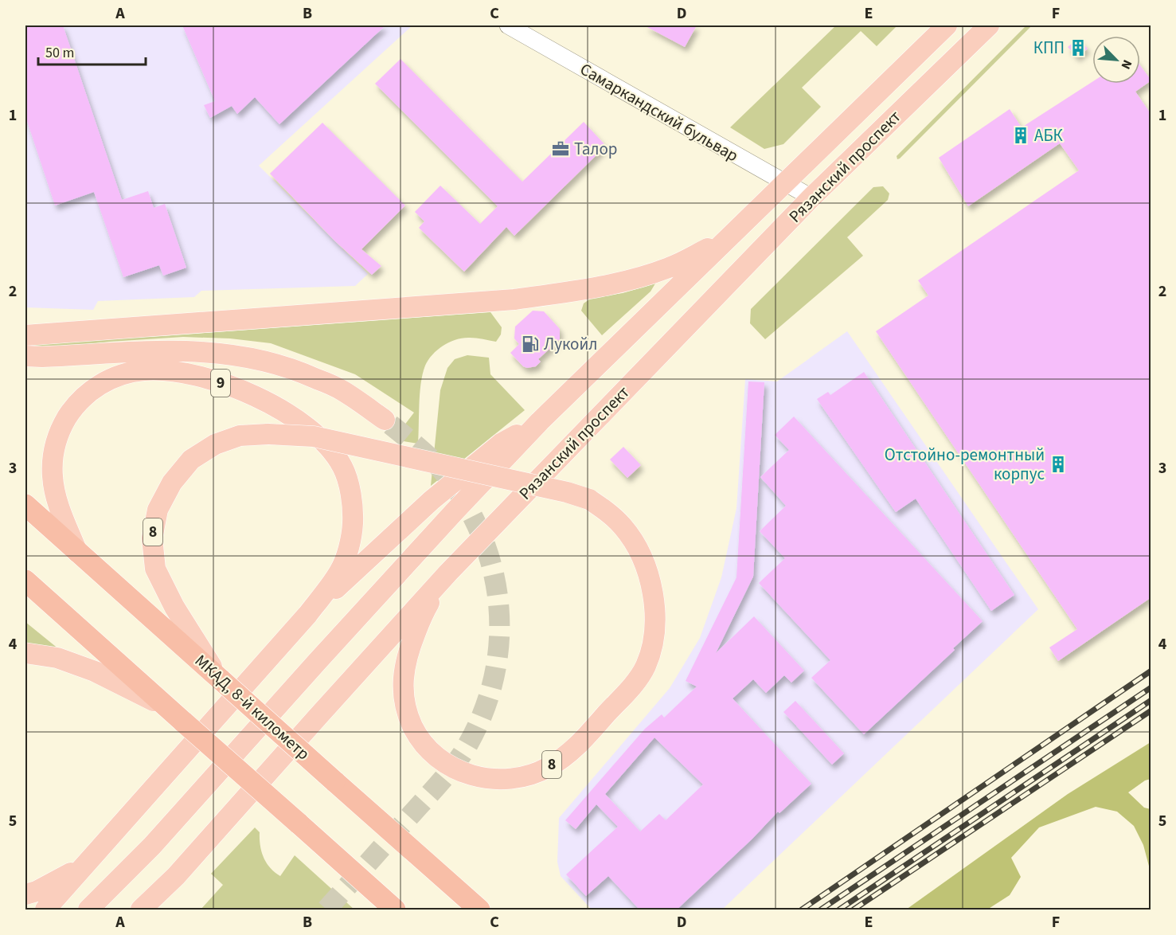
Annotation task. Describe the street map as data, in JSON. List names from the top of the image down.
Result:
{
  "streets": {
    "highway": ["МКАД, 8-й километр"],
    "main road": ["Рязанский проспект", "9", "8"],
    "street": ["Самаркандский бульвар"]
  },
  "crossings": [
    ["Самаркандский бульвар", "Рязанский проспект"],
    ["Рязанский проспект", "8"],
    ["9", "МКАД, 8-й километр"],
    ["8", "МКАД, 8-й километр"]
  ],
  "places": {
    "building": ["КПП", "АБК", "Отстойно-ремонтный корпус"],
    "office": ["Талор"],
    "fuel station": ["Лукойл"]
  },
  "scale_bar": "50 m",
  "north": "bottom right",
  "grid": {
    "columns": [
      "A",
      "B",
      "C",
      "D",
      "E",
      "F"
    ],
    "rows": [
      "1",
      "2",
      "3",
      "4",
      "5"
    ]
  }
}
